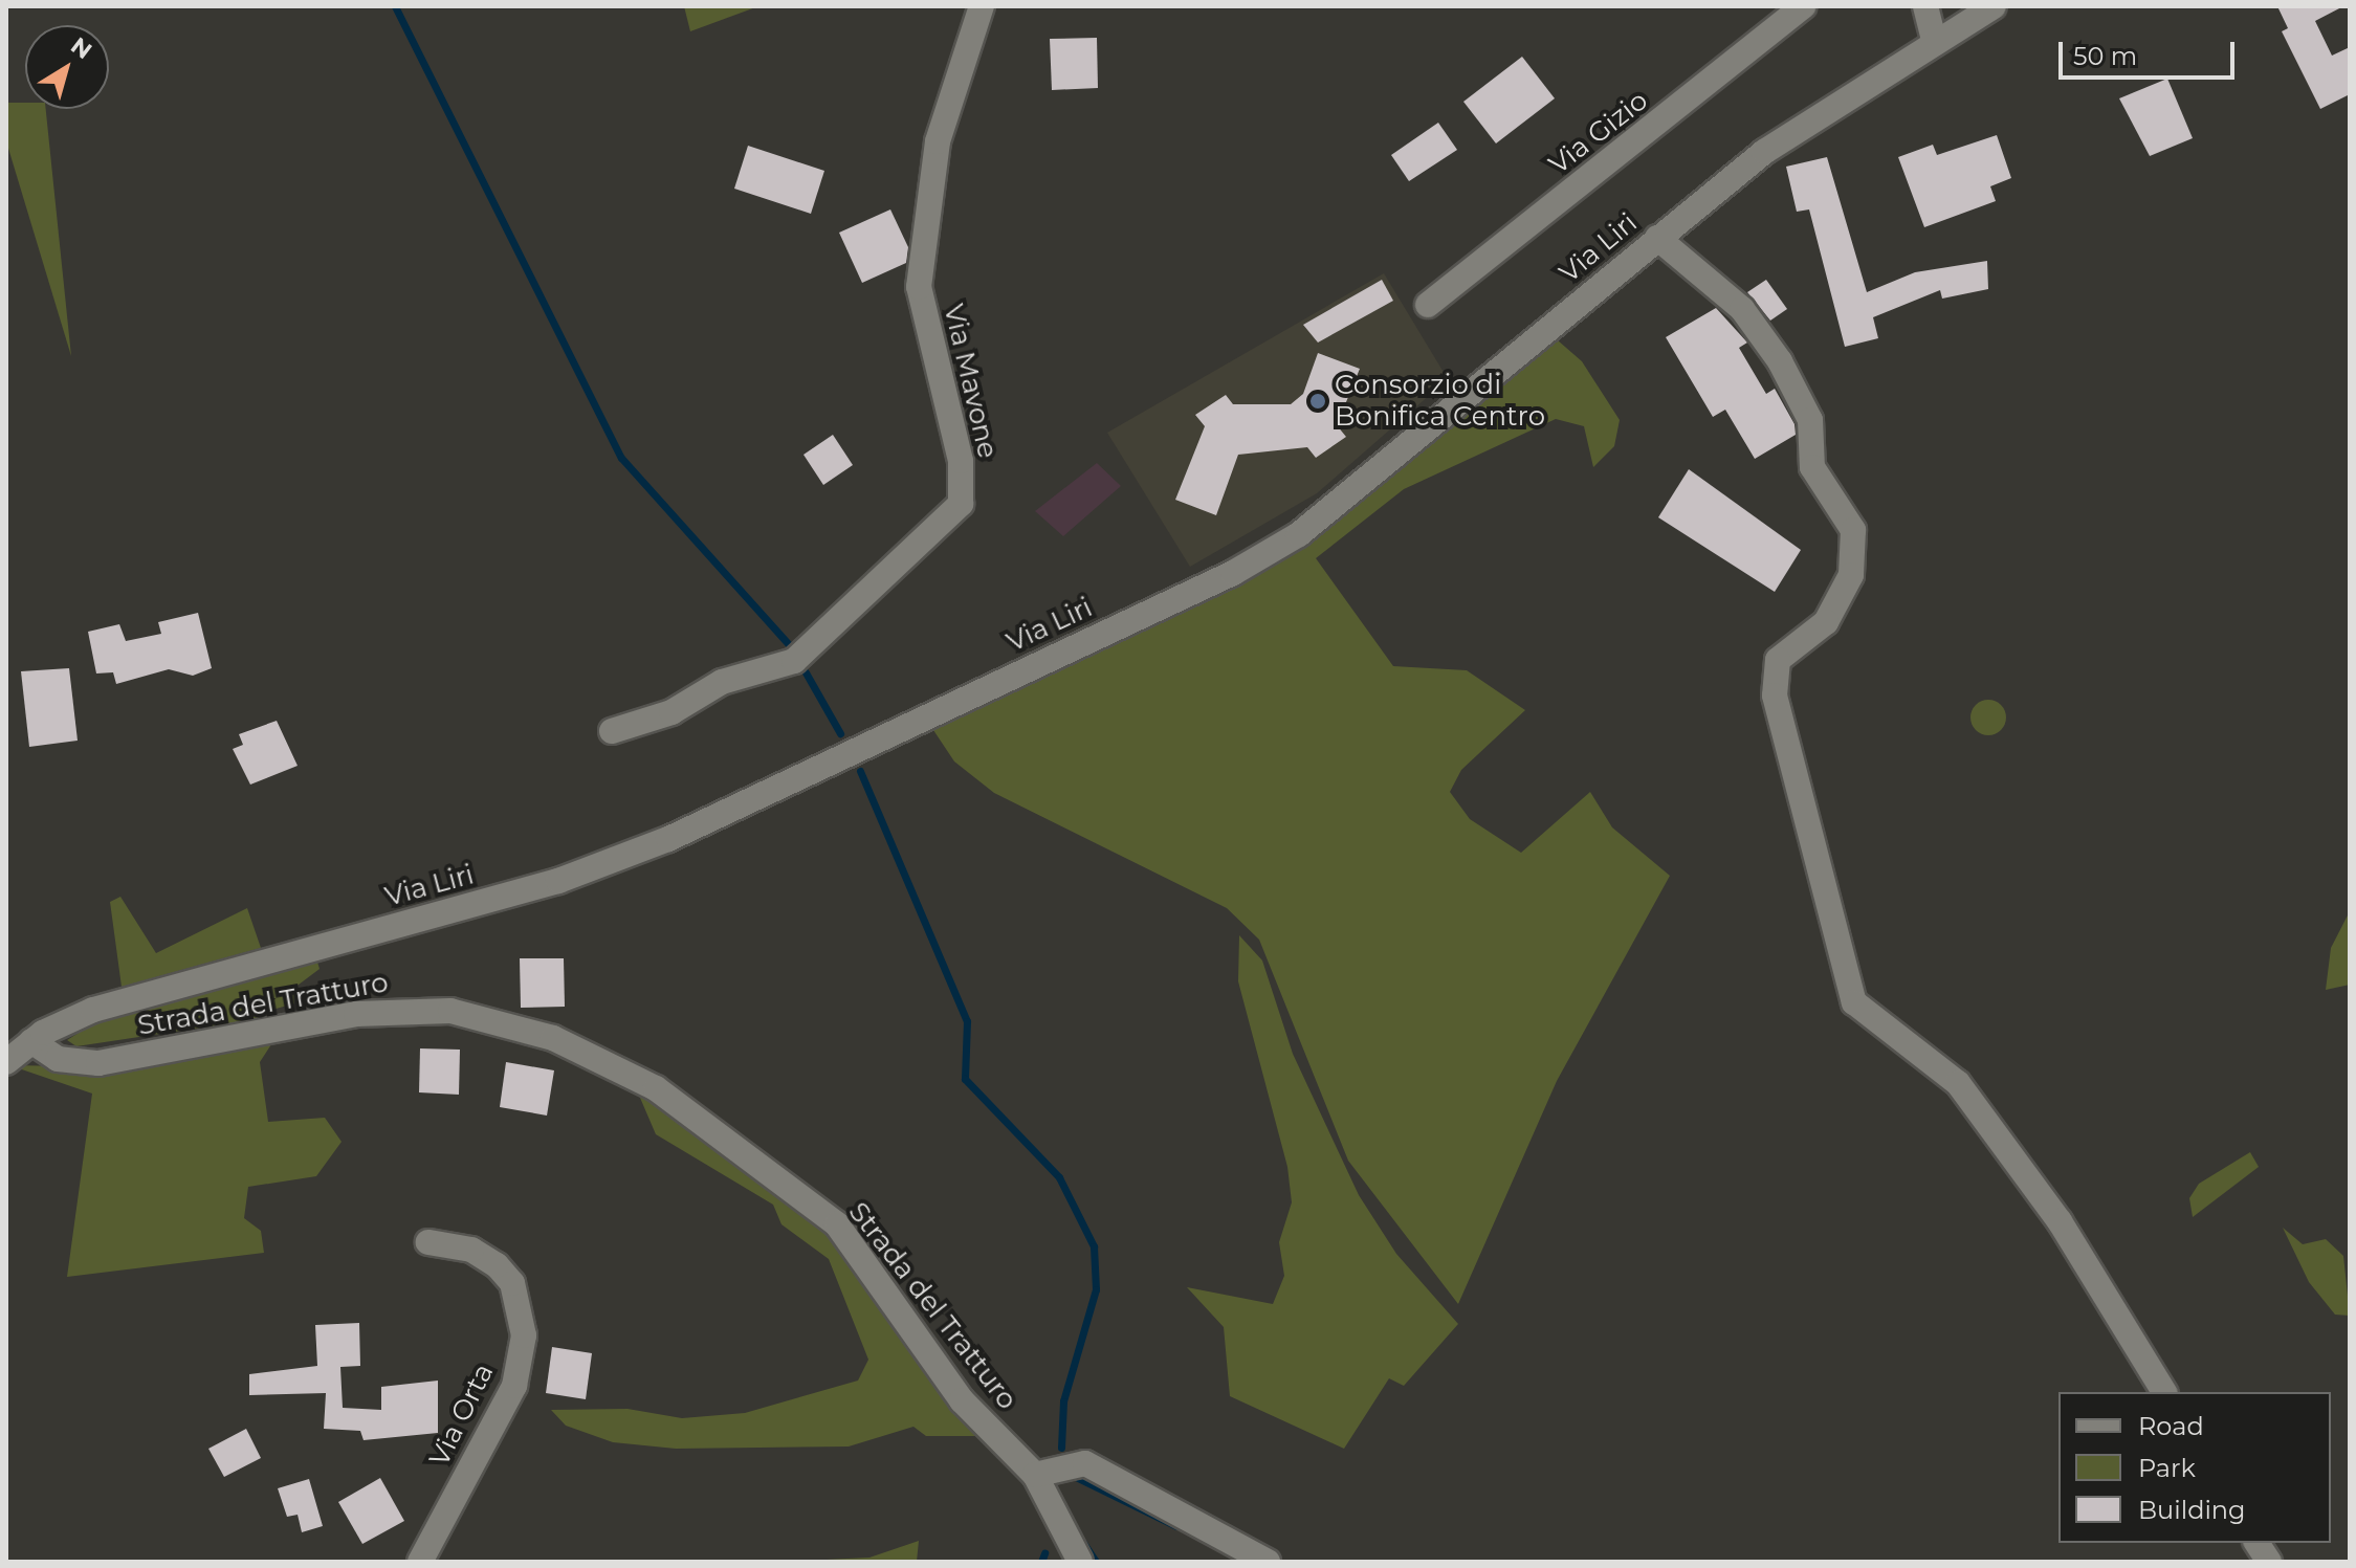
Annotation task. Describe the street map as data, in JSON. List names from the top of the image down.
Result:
{
  "streets": {
    "street": [
      "Via Gizio",
      "Via Liri",
      "Via Mavone",
      "Strada del Tratturo",
      "Via Orta"
    ]
  },
  "crossings": [
    ["Via Liri", "Strada del Tratturo"]
  ],
  "places": ["Consorzio di Bonifica Centro"],
  "legend": ["Road", "Park", "Building"],
  "scale_bar": "50 m",
  "north": "top right"
}
